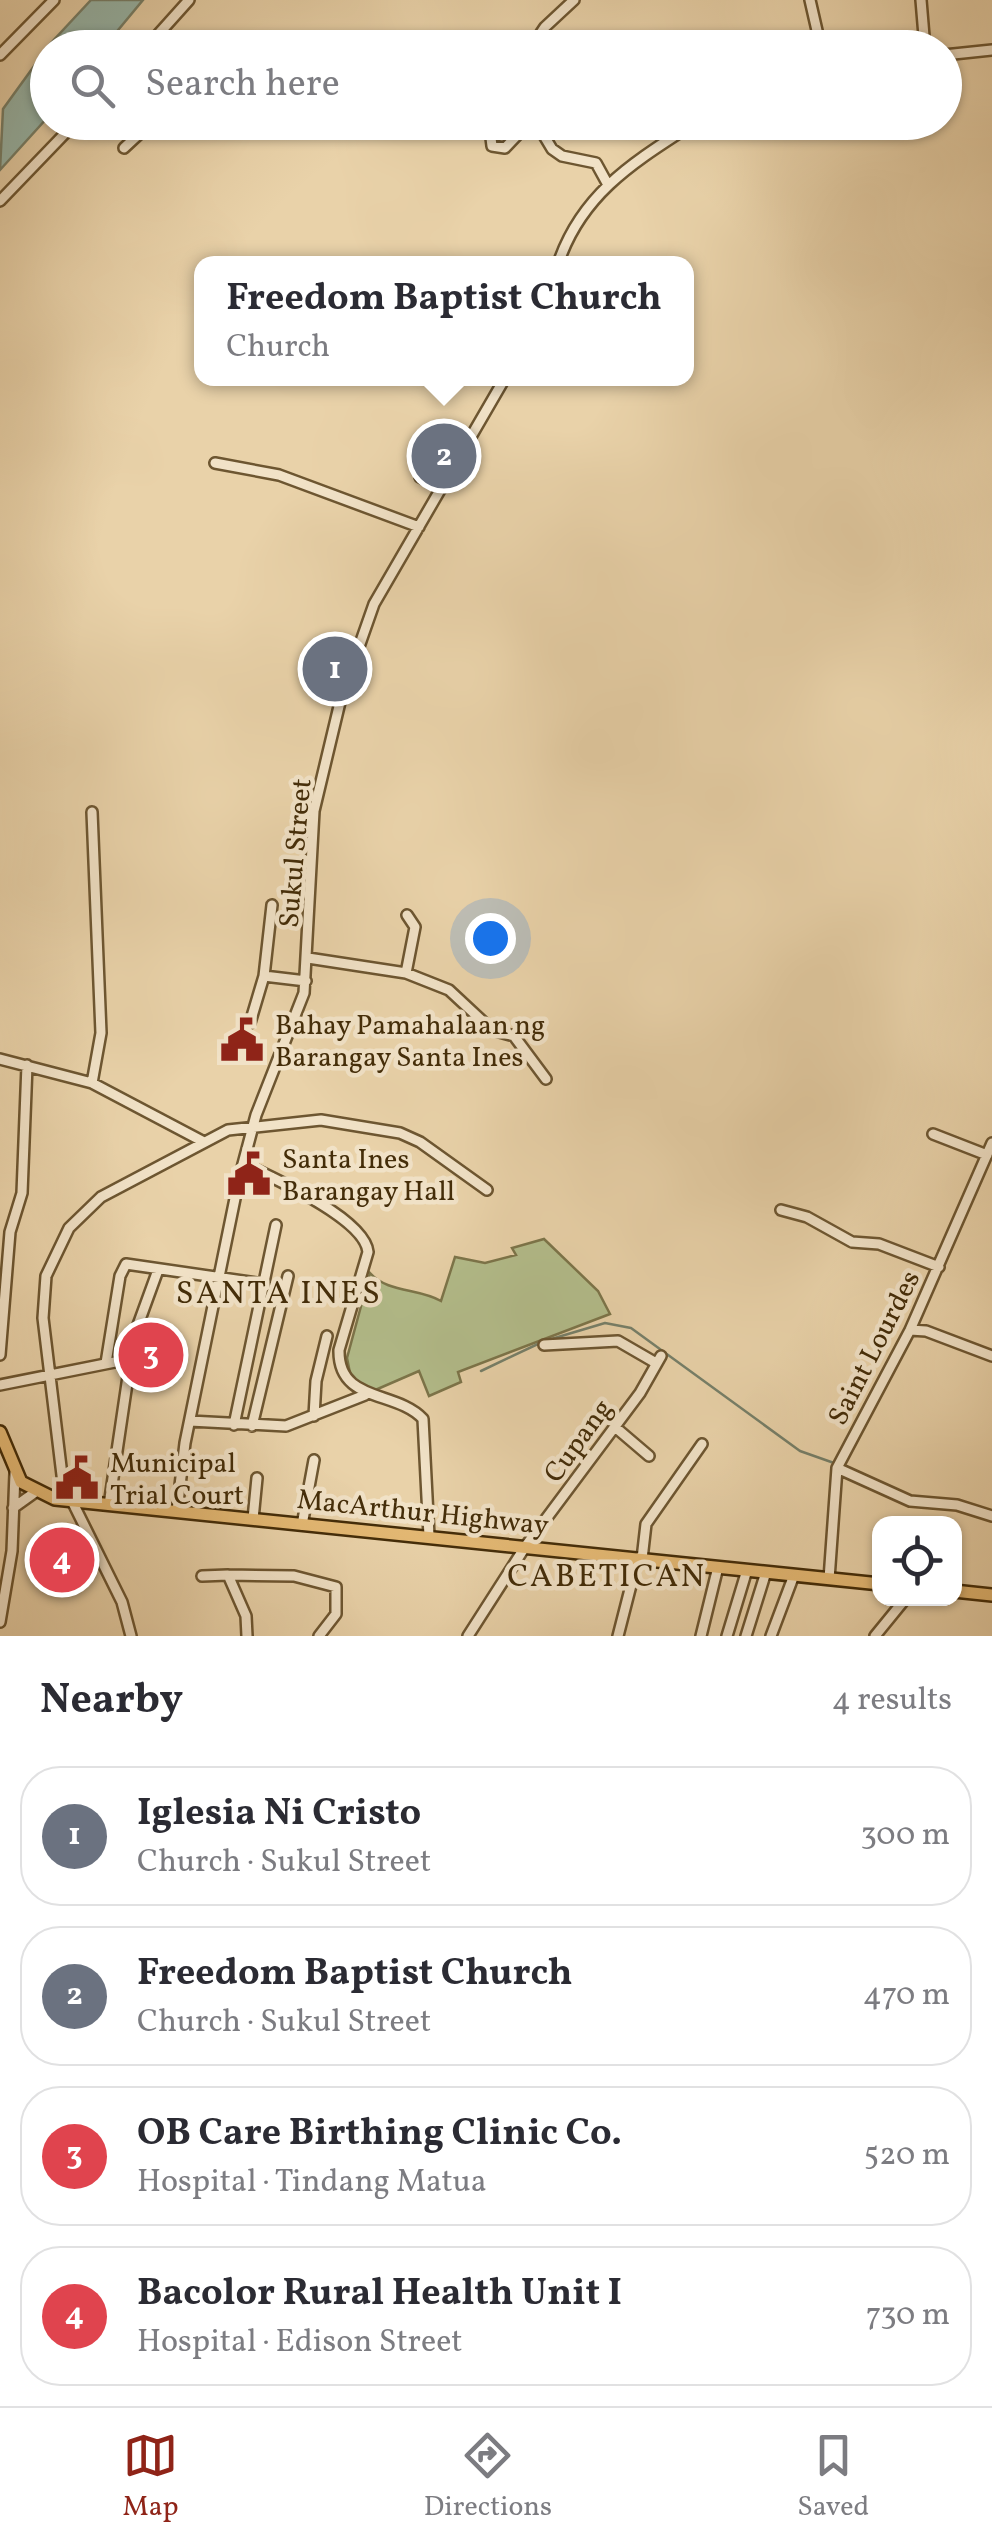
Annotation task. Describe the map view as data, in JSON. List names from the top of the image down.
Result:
{
  "streets": {
    "main road": ["MacArthur Highway"],
    "street": ["Sukul Street", "Saint Lourdes", "Cupang"]
  },
  "crossings": [
    ["Sukul Street", "MacArthur Highway"],
    ["Saint Lourdes", "MacArthur Highway"],
    ["Cupang", "MacArthur Highway"]
  ],
  "districts": ["SANTA INES", "CABETICAN"],
  "places": {
    "public building": ["Bahay Pamahalaan ng Barangay Santa Ines", "Santa Ines Barangay Hall", "Municipal Trial Court"]
  },
  "page": {
    "search": "Search here",
    "popup": ["Freedom Baptist Church", "Church"],
    "pins": [
      "2",
      "1",
      "3",
      "4"
    ],
    "heading": ["Nearby", "4 results"],
    "list": [
      {
        "mark": "1",
        "name": "Iglesia Ni Cristo",
        "note": "Church · Sukul Street",
        "value": "300 m"
      },
      {
        "mark": "2",
        "name": "Freedom Baptist Church",
        "note": "Church · Sukul Street",
        "value": "470 m"
      },
      {
        "mark": "3",
        "name": "OB Care Birthing Clinic Co.",
        "note": "Hospital · Tindang Matua",
        "value": "520 m"
      },
      {
        "mark": "4",
        "name": "Bacolor Rural Health Unit I",
        "note": "Hospital · Edison Street",
        "value": "730 m"
      }
    ],
    "nav": ["Map", "Directions", "Saved"]
  }
}
